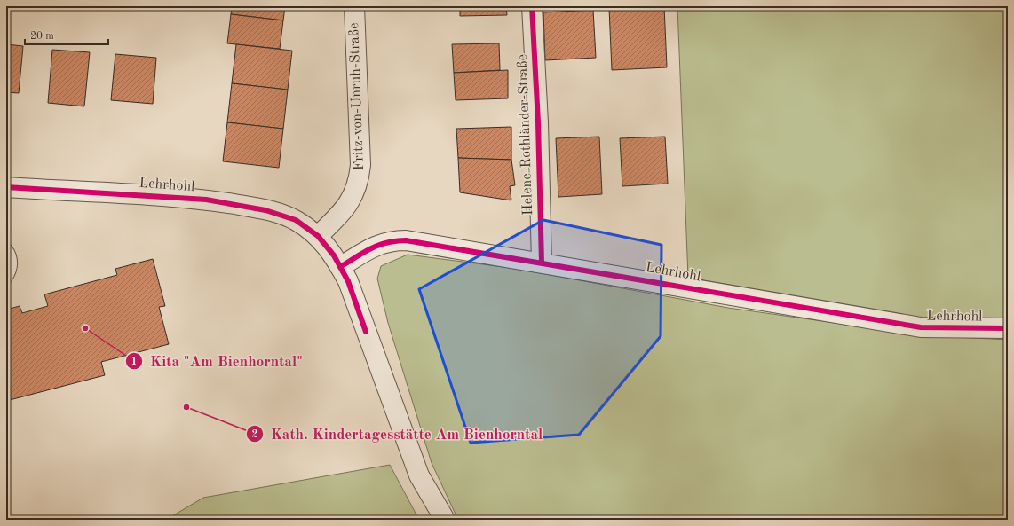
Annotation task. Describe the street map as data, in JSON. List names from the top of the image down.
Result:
{
  "streets": {
    "street": ["Fritz-von-Unruh-Straße", "Helene-Rothländer-Straße", "Lehrhohl"]
  },
  "crossings": [
    ["Fritz-von-Unruh-Straße", "Lehrhohl"],
    ["Helene-Rothländer-Straße", "Lehrhohl"]
  ],
  "places": ["Kita \"Am Bienhorntal\"", "Kath. Kindertagesstätte Am Bienhorntal"],
  "scale_bar": "20 m"
}
